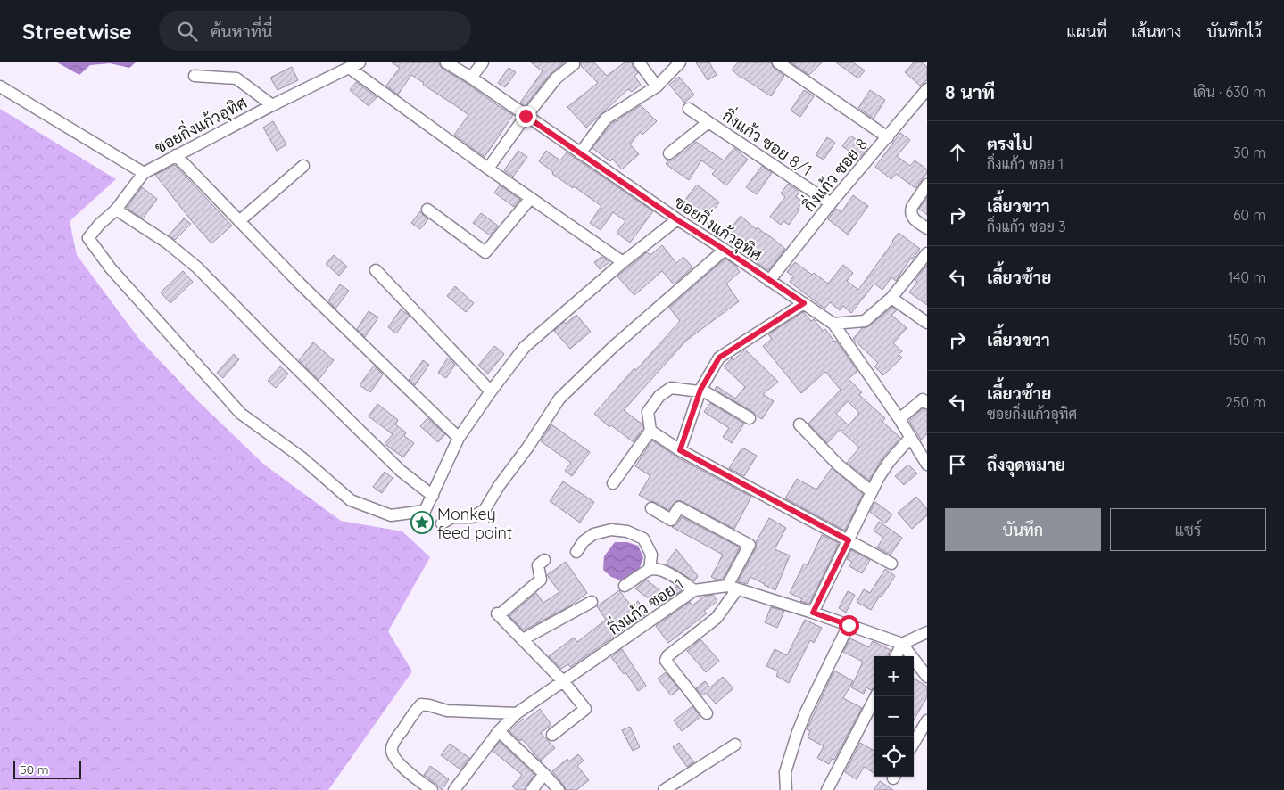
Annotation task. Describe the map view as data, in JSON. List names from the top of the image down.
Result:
{
  "streets": {
    "street": [
      "ซอยกิ่งแก้วอุทิศ",
      "กิ่งแก้ว ซอย 8/1",
      "กิ่งแก้ว ซอย 8",
      "กิ่งแก้ว ซอย 1"
    ]
  },
  "crossings": [
    ["ซอยกิ่งแก้วอุทิศ", "กิ่งแก้ว ซอย 8"],
    ["กิ่งแก้ว ซอย 8/1", "กิ่งแก้ว ซอย 8"]
  ],
  "places": {
    "place": ["Monkey feed point"]
  },
  "scale_bar": "50 m",
  "page": {
    "header": "Streetwise",
    "search": "ค้นหาที่นี่",
    "nav": ["แผนที่", "เส้นทาง", "บันทึกไว้"],
    "heading": ["8 นาที", "เดิน · 630 m"],
    "list": [
      ["ตรงไป", "กิ่งแก้ว ซอย 1", "30 m"],
      ["เลี้ยวขวา", "กิ่งแก้ว ซอย 3", "60 m"],
      ["เลี้ยวซ้าย", "140 m"],
      ["เลี้ยวขวา", "150 m"],
      ["เลี้ยวซ้าย", "ซอยกิ่งแก้วอุทิศ", "250 m"],
      "ถึงจุดหมาย"
    ],
    "buttons": ["บันทึก", "แชร์"],
    "map_buttons": ["+", "−"],
    "scale": "50 m"
  }
}
